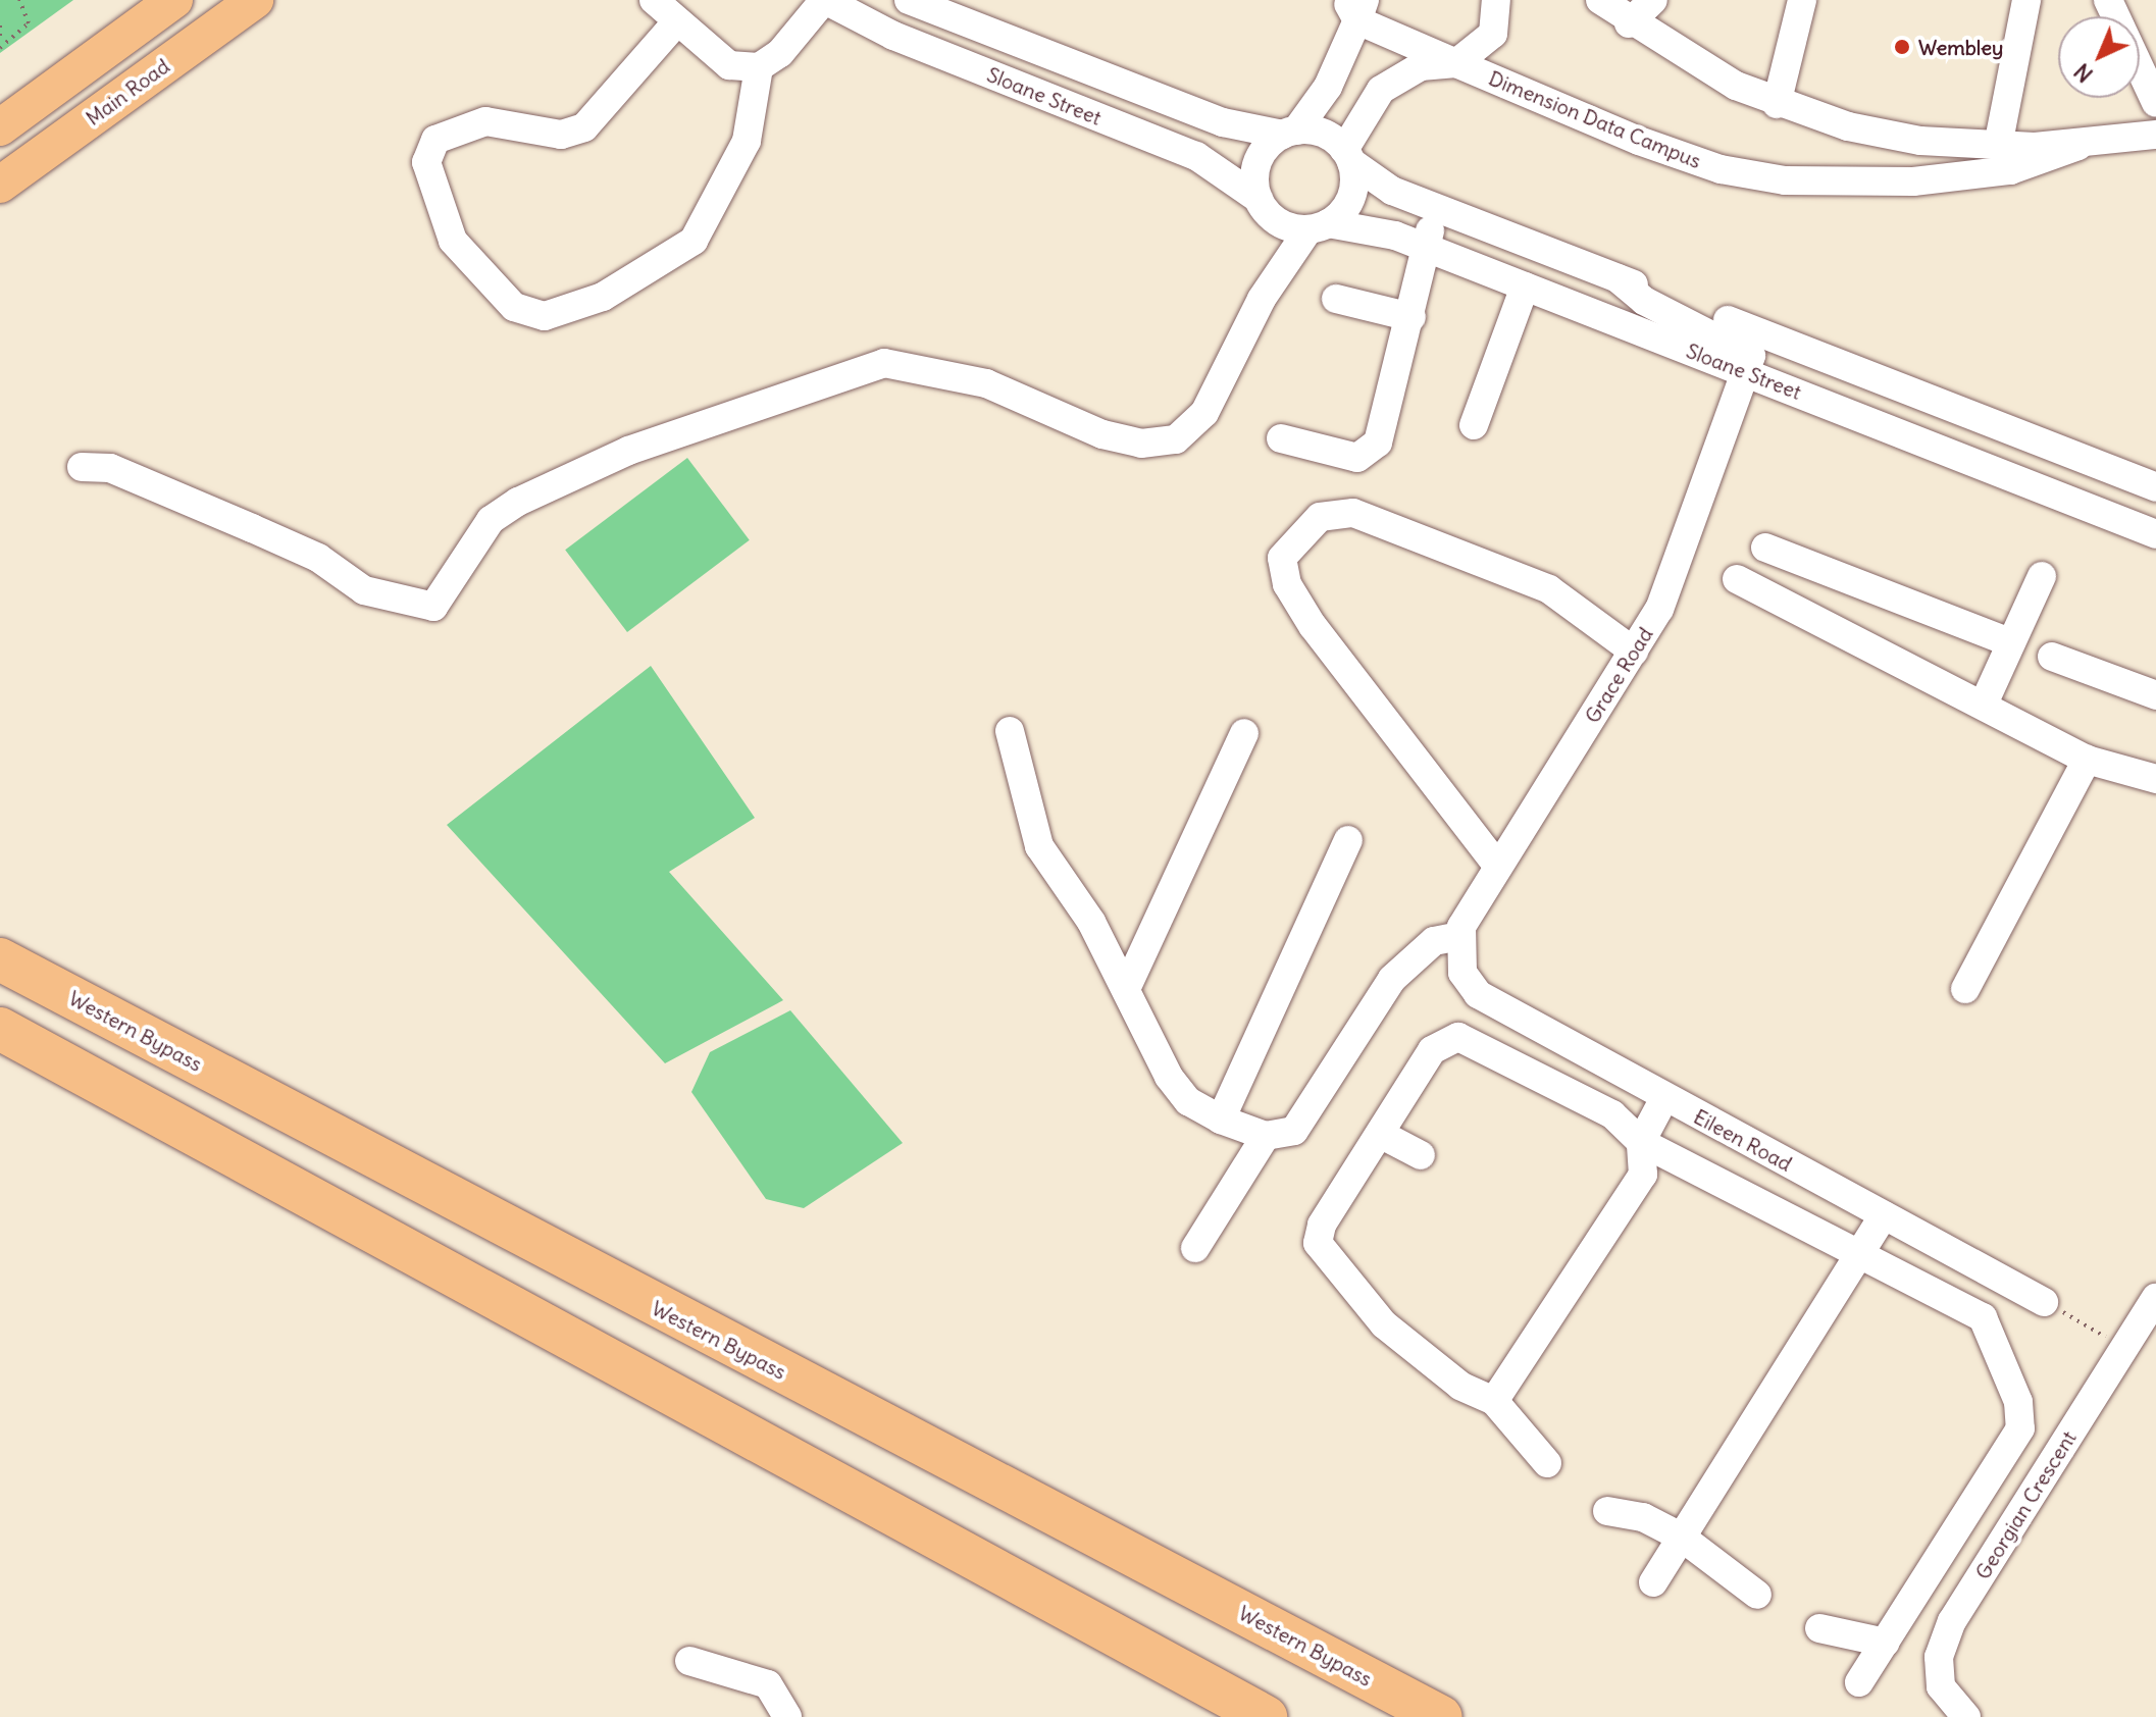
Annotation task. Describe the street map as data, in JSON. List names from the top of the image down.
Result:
{
  "streets": {
    "highway": ["Western Bypass"],
    "main road": ["Main Road"],
    "street": [
      "Sloane Street",
      "Dimension Data Campus",
      "Grace Road",
      "Eileen Road",
      "Georgian Crescent"
    ]
  },
  "crossings": [
    ["Sloane Street", "Grace Road"],
    ["Grace Road", "Eileen Road"]
  ],
  "places": ["Wembley"],
  "north": "bottom left"
}
